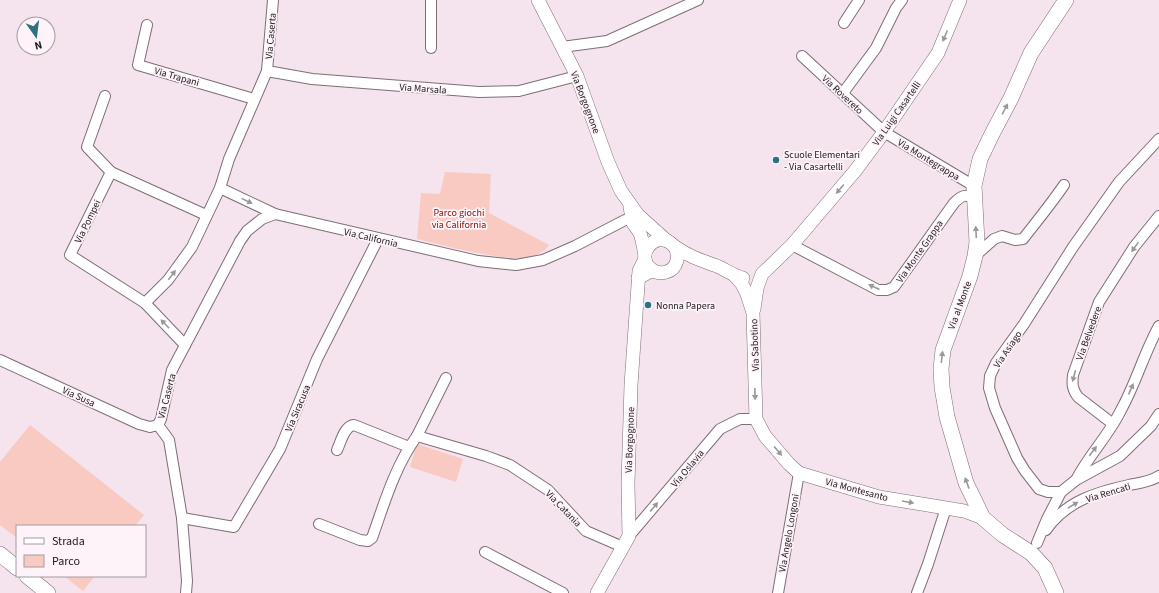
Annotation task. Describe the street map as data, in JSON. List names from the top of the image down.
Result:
{
  "streets": {
    "main road": ["Via al Monte"],
    "street": [
      "Via Caserta",
      "Via Trapani",
      "Via Marsala",
      "Via Rovereto",
      "Via Borgognone",
      "Via Luigi Casartelli",
      "Via Montegrappa",
      "Via Pompei",
      "Via California",
      "Via Monte Grappa",
      "Via Belvedere",
      "Via Sabotino",
      "Via Asiago",
      "Via Susa",
      "Via Siracusa",
      "Via Oslavia",
      "Via Montesanto",
      "Via Rencati",
      "Via Catania",
      "Via Angelo Longoni"
    ]
  },
  "crossings": [
    ["Via Caserta", "Via Marsala"],
    ["Via Caserta", "Via Susa"],
    ["Via Caserta", "Via Siracusa"],
    ["Via Marsala", "Via Borgognone"],
    ["Via Rovereto", "Via Luigi Casartelli"],
    ["Via Rovereto", "Via Montegrappa"],
    ["Via Borgognone", "Via California"],
    ["Via Borgognone", "Via Sabotino"],
    ["Via Borgognone", "Via Oslavia"],
    ["Via Borgognone", "Via Catania"],
    ["Via Luigi Casartelli", "Via Montegrappa"],
    ["Via Luigi Casartelli", "Via Monte Grappa"],
    ["Via Luigi Casartelli", "Via Sabotino"],
    ["Via Montegrappa", "Via al Monte"],
    ["Via California", "Via Siracusa"],
    ["Via Monte Grappa", "Via al Monte"],
    ["Via al Monte", "Via Montesanto"],
    ["Via al Monte", "Via Rencati"],
    ["Via Sabotino", "Via Oslavia"],
    ["Via Sabotino", "Via Montesanto"],
    ["Via Oslavia", "Via Montesanto"],
    ["Via Oslavia", "Via Catania"],
    ["Via Montesanto", "Via Angelo Longoni"]
  ],
  "one_way": [
    "Via al Monte",
    "Via Sabotino",
    "Via Oslavia",
    "Via Montesanto"
  ],
  "parks": ["Parco giochi via California"],
  "places": ["Scuole Elementari - Via Casartelli", "Nonna Papera"],
  "legend": ["Strada", "Parco"],
  "north": "bottom"
}
